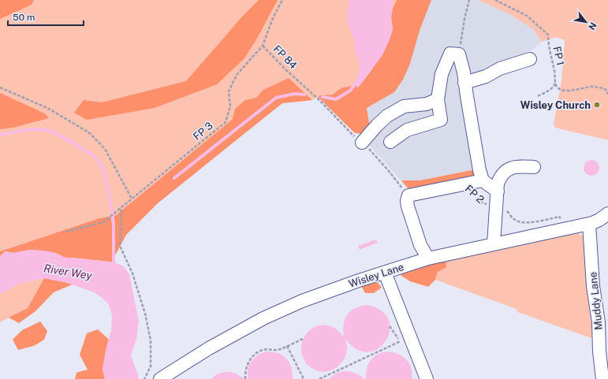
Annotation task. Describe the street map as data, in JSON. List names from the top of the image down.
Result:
{
  "streets": {
    "street": ["FP 2", "Wisley Lane", "Muddy Lane"],
    "path": ["FP 1", "FP 84", "FP 3"]
  },
  "crossings": [
    ["FP 84", "FP 3"],
    ["FP 2", "Wisley Lane"],
    ["Wisley Lane", "Muddy Lane"]
  ],
  "water": ["River Wey"],
  "places": ["Wisley Church"],
  "scale_bar": "50 m",
  "north": "bottom right"
}
